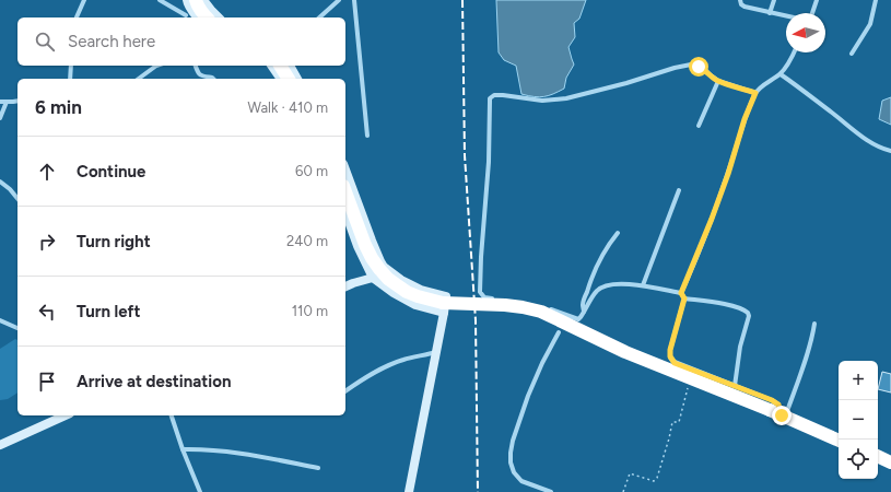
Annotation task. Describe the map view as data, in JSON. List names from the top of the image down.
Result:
{
  "north": "left",
  "page": {
    "search": "Search here",
    "heading": ["6 min", "Walk · 410 m"],
    "list": [
      ["Continue", "60 m"],
      ["Turn right", "240 m"],
      ["Turn left", "110 m"],
      "Arrive at destination"
    ],
    "map_buttons": ["+", "−"]
  }
}
